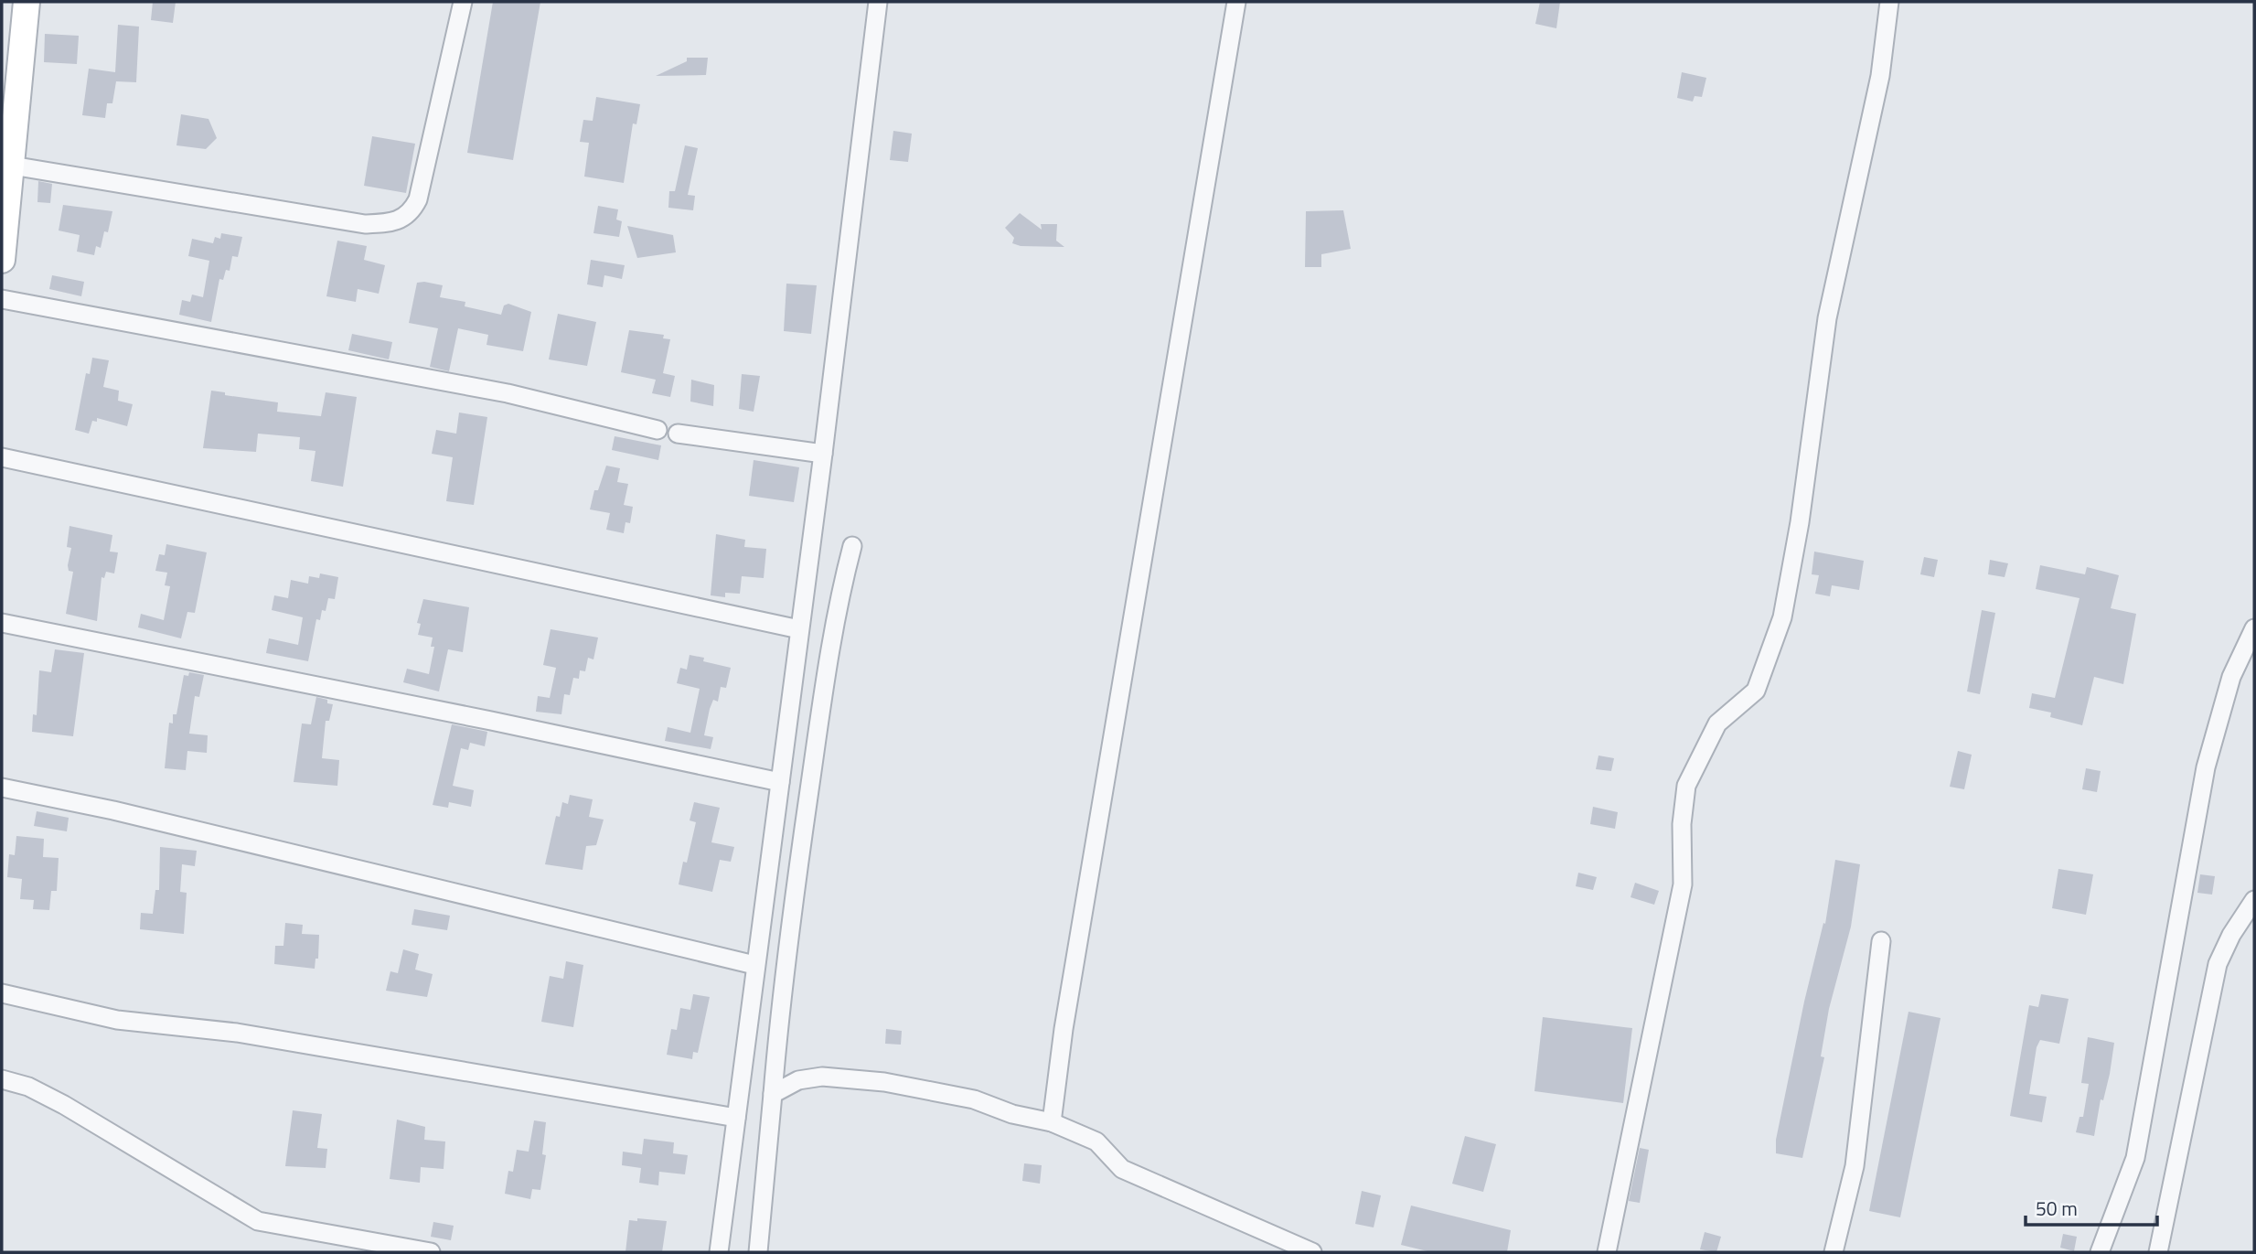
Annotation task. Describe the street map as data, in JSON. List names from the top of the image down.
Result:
{
  "scale_bar": "50 m"
}
